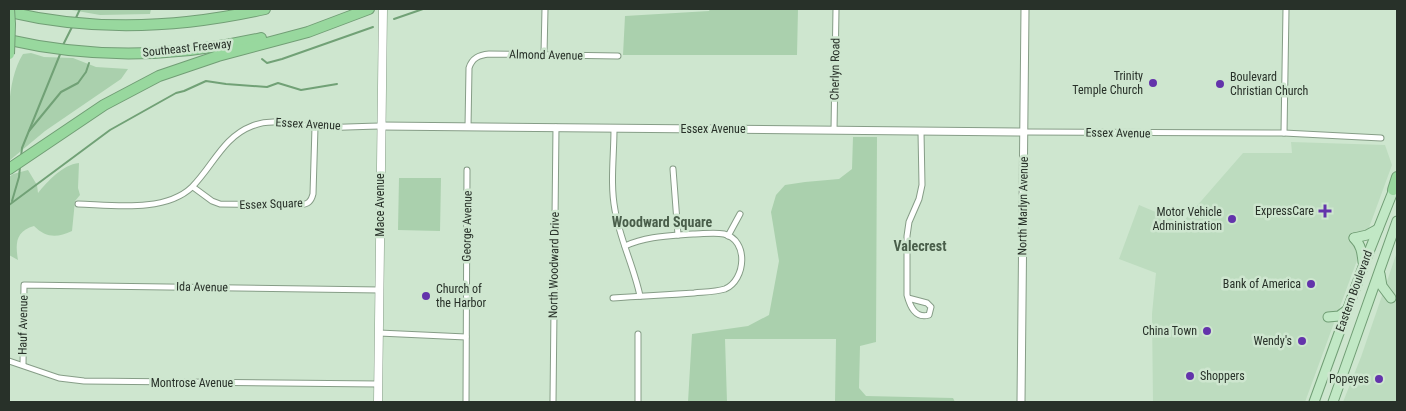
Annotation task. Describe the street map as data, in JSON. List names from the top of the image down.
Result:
{
  "streets": {
    "highway": ["Southeast Freeway"],
    "main road": ["Mace Avenue", "Eastern Boulevard"],
    "street": [
      "Almond Avenue",
      "Cherlyn Road",
      "Essex Avenue",
      "Essex Square",
      "North Marlyn Avenue",
      "George Avenue",
      "North Woodward Drive",
      "Ida Avenue",
      "Hauf Avenue",
      "Montrose Avenue"
    ]
  },
  "crossings": [
    ["Almond Avenue", "Essex Avenue"],
    ["Cherlyn Road", "Essex Avenue"],
    ["Essex Avenue", "Essex Square"],
    ["Essex Avenue", "Mace Avenue"],
    ["Essex Avenue", "North Marlyn Avenue"],
    ["Essex Avenue", "North Woodward Drive"],
    ["Mace Avenue", "Ida Avenue"],
    ["Mace Avenue", "Montrose Avenue"],
    ["Ida Avenue", "Hauf Avenue"],
    ["Hauf Avenue", "Montrose Avenue"]
  ],
  "districts": ["Woodward Square", "Valecrest"],
  "places": {
    "other": [
      "Trinity Temple Church",
      "Boulevard Christian Church",
      "Motor Vehicle Administration",
      "Bank of America",
      "Church of the Harbor",
      "China Town",
      "Wendy's",
      "Shoppers",
      "Popeyes"
    ],
    "health": ["ExpressCare"]
  }
}
